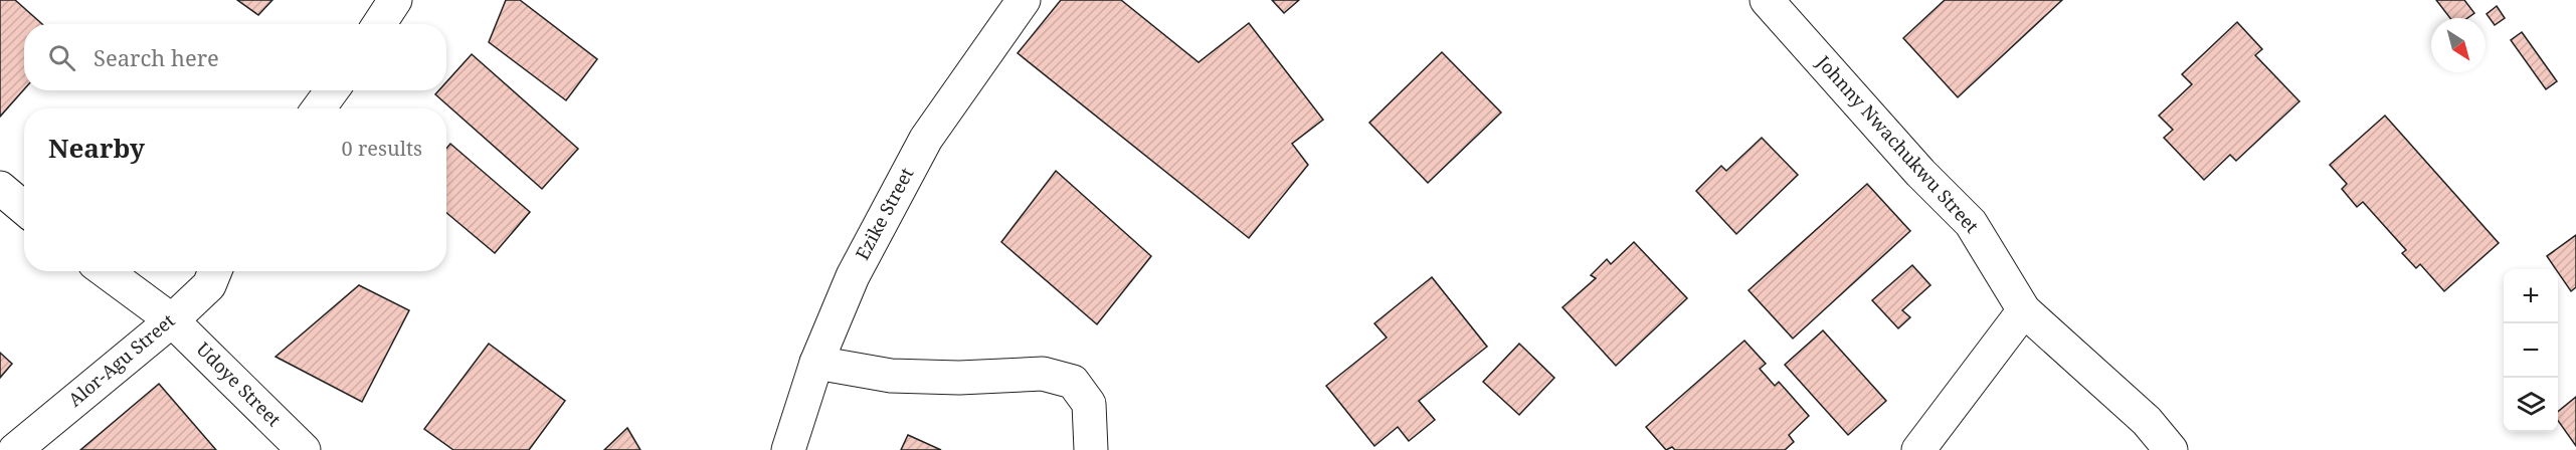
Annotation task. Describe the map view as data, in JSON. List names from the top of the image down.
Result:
{
  "streets": {
    "street": [
      "Johnny Nwachukwu Street",
      "Ezike Street",
      "Alor-Agu Street",
      "Udoye Street"
    ]
  },
  "crossings": [
    ["Alor-Agu Street", "Udoye Street"]
  ],
  "north": "bottom right",
  "page": {
    "search": "Search here",
    "heading": ["Nearby", "0 results"],
    "map_buttons": ["+", "−"]
  }
}
